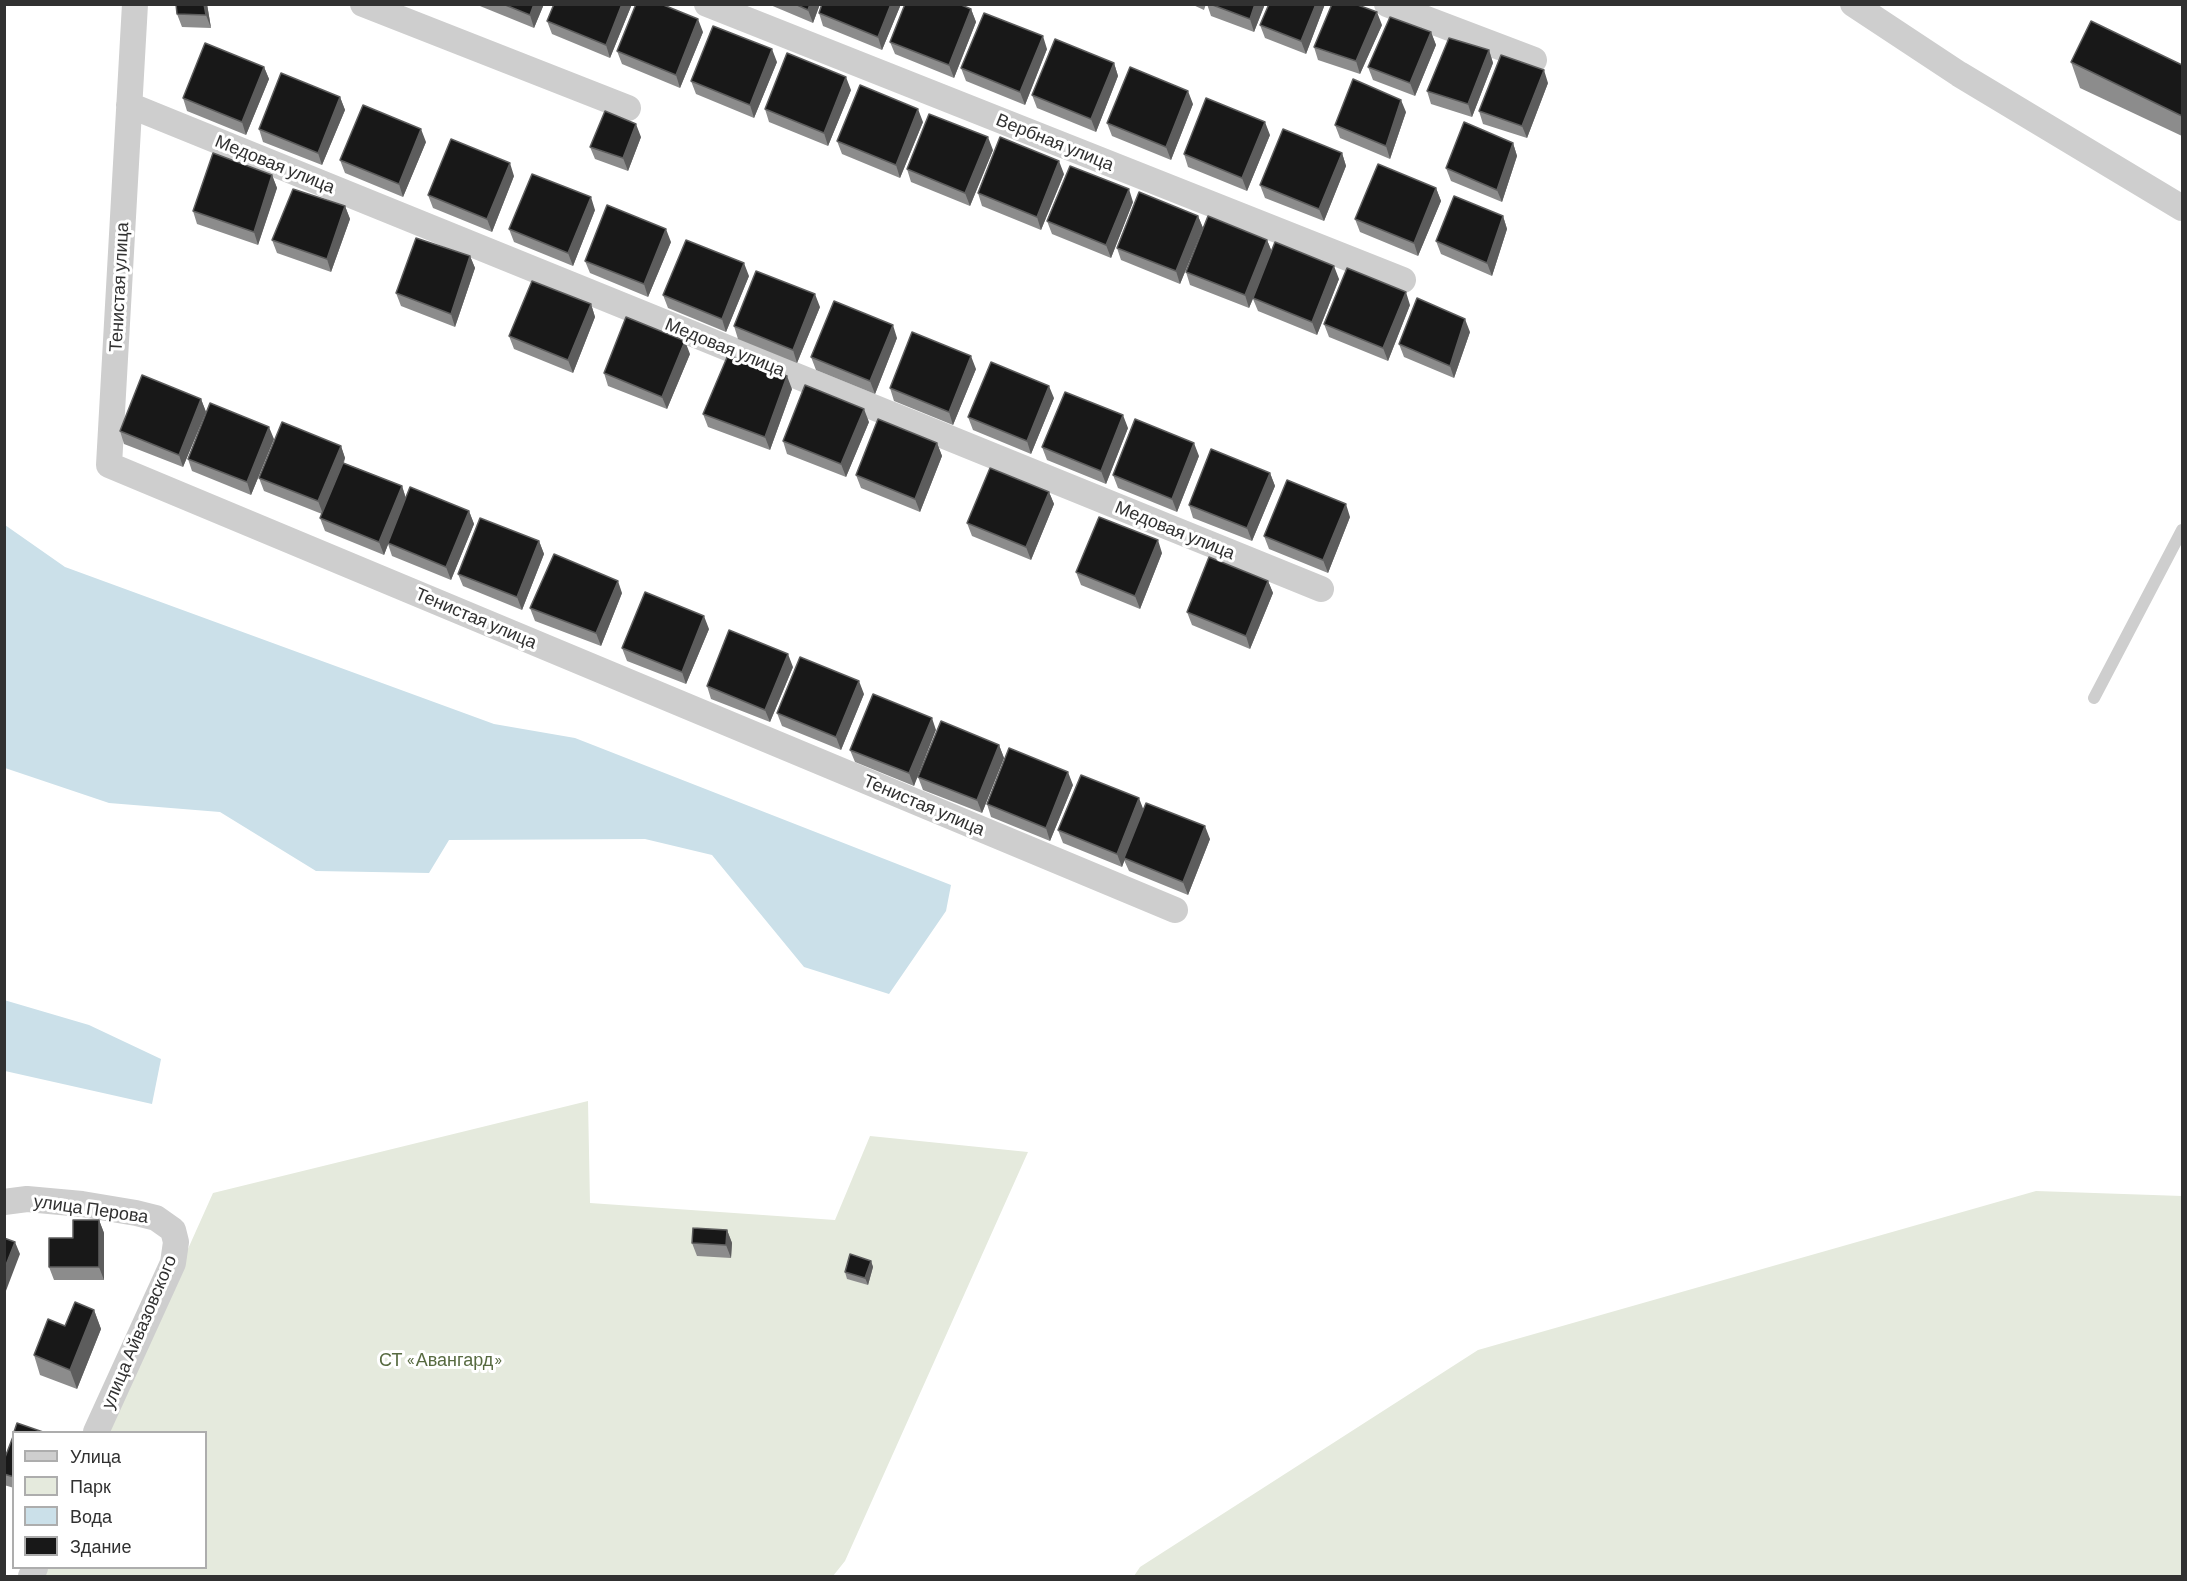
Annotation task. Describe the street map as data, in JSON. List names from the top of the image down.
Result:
{
  "streets": {
    "street": [
      "Вербная улица",
      "Медовая улица",
      "Тенистая улица",
      "улица Перова",
      "улица Айвазовского"
    ]
  },
  "crossings": [
    ["Медовая улица", "Тенистая улица"],
    ["улица Перова", "улица Айвазовского"]
  ],
  "parks": ["СТ «Авангард»"],
  "legend": [
    "Улица",
    "Парк",
    "Вода",
    "Здание"
  ]
}
